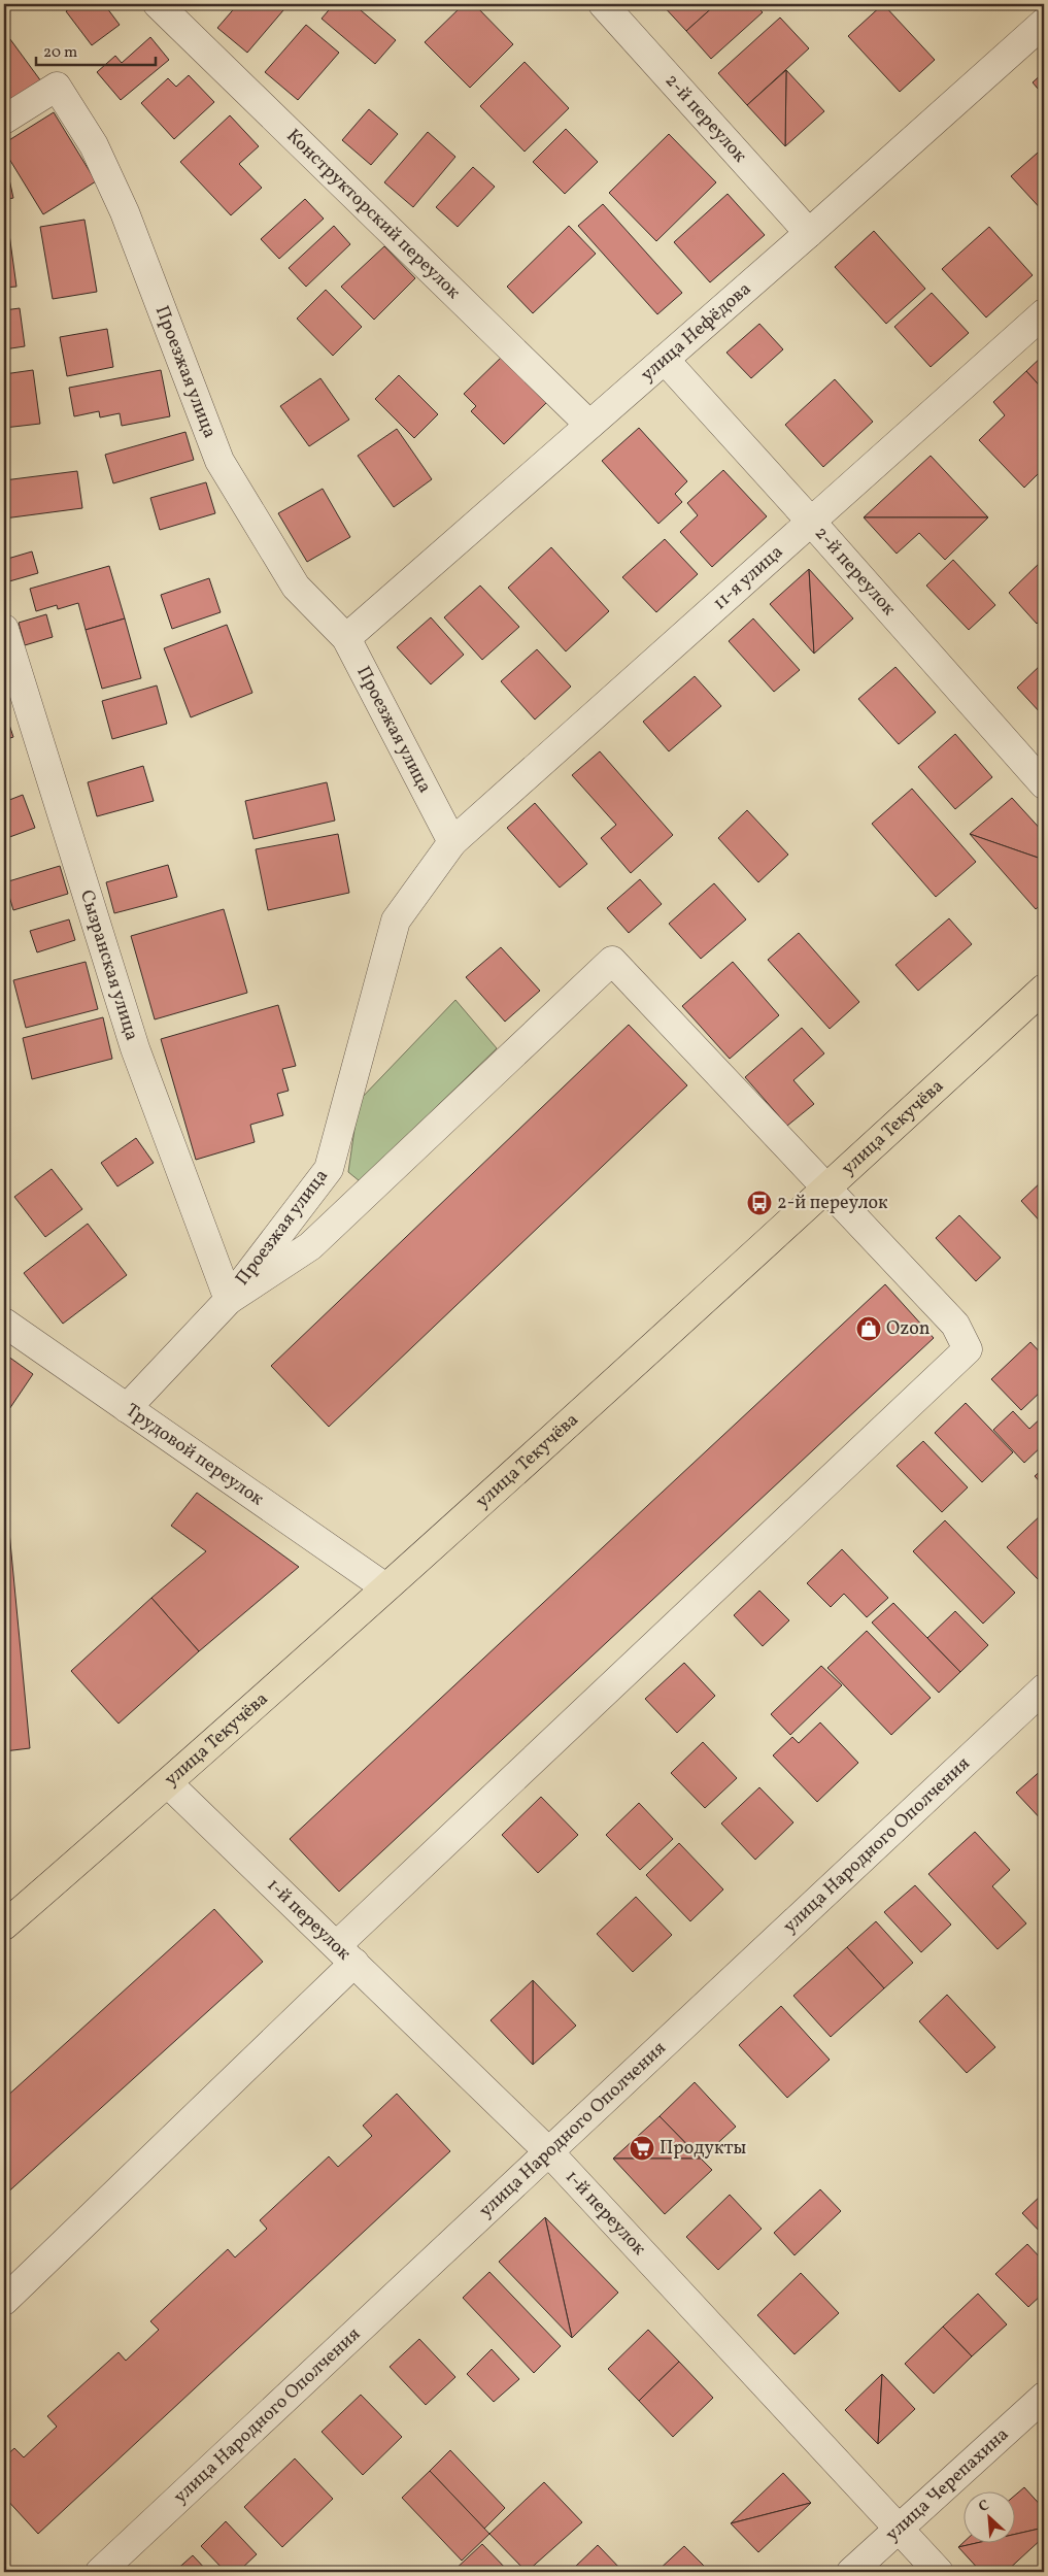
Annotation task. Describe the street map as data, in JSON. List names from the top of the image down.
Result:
{
  "streets": {
    "main road": ["улица Текучёва"],
    "street": [
      "2-й переулок",
      "Конструкторский переулок",
      "улица Нефёдова",
      "Проезжая улица",
      "11-я улица",
      "Сызранская улица",
      "Трудовой переулок",
      "улица Народного Ополчения",
      "1-й переулок",
      "улица Черепахина"
    ]
  },
  "crossings": [
    ["2-й переулок", "улица Нефёдова"],
    ["2-й переулок", "11-я улица"],
    ["Конструкторский переулок", "улица Нефёдова"],
    ["улица Нефёдова", "Проезжая улица"],
    ["Проезжая улица", "11-я улица"],
    ["Проезжая улица", "Сызранская улица"],
    ["Проезжая улица", "Трудовой переулок"],
    ["улица Текучёва", "Трудовой переулок"],
    ["улица Текучёва", "1-й переулок"],
    ["улица Народного Ополчения", "1-й переулок"],
    ["1-й переулок", "улица Черепахина"]
  ],
  "places": {
    "bus stop": ["2-й переулок"],
    "shop": ["Ozon"],
    "supermarket": ["Продукты"]
  },
  "scale_bar": "20 m",
  "north": "top left"
}
